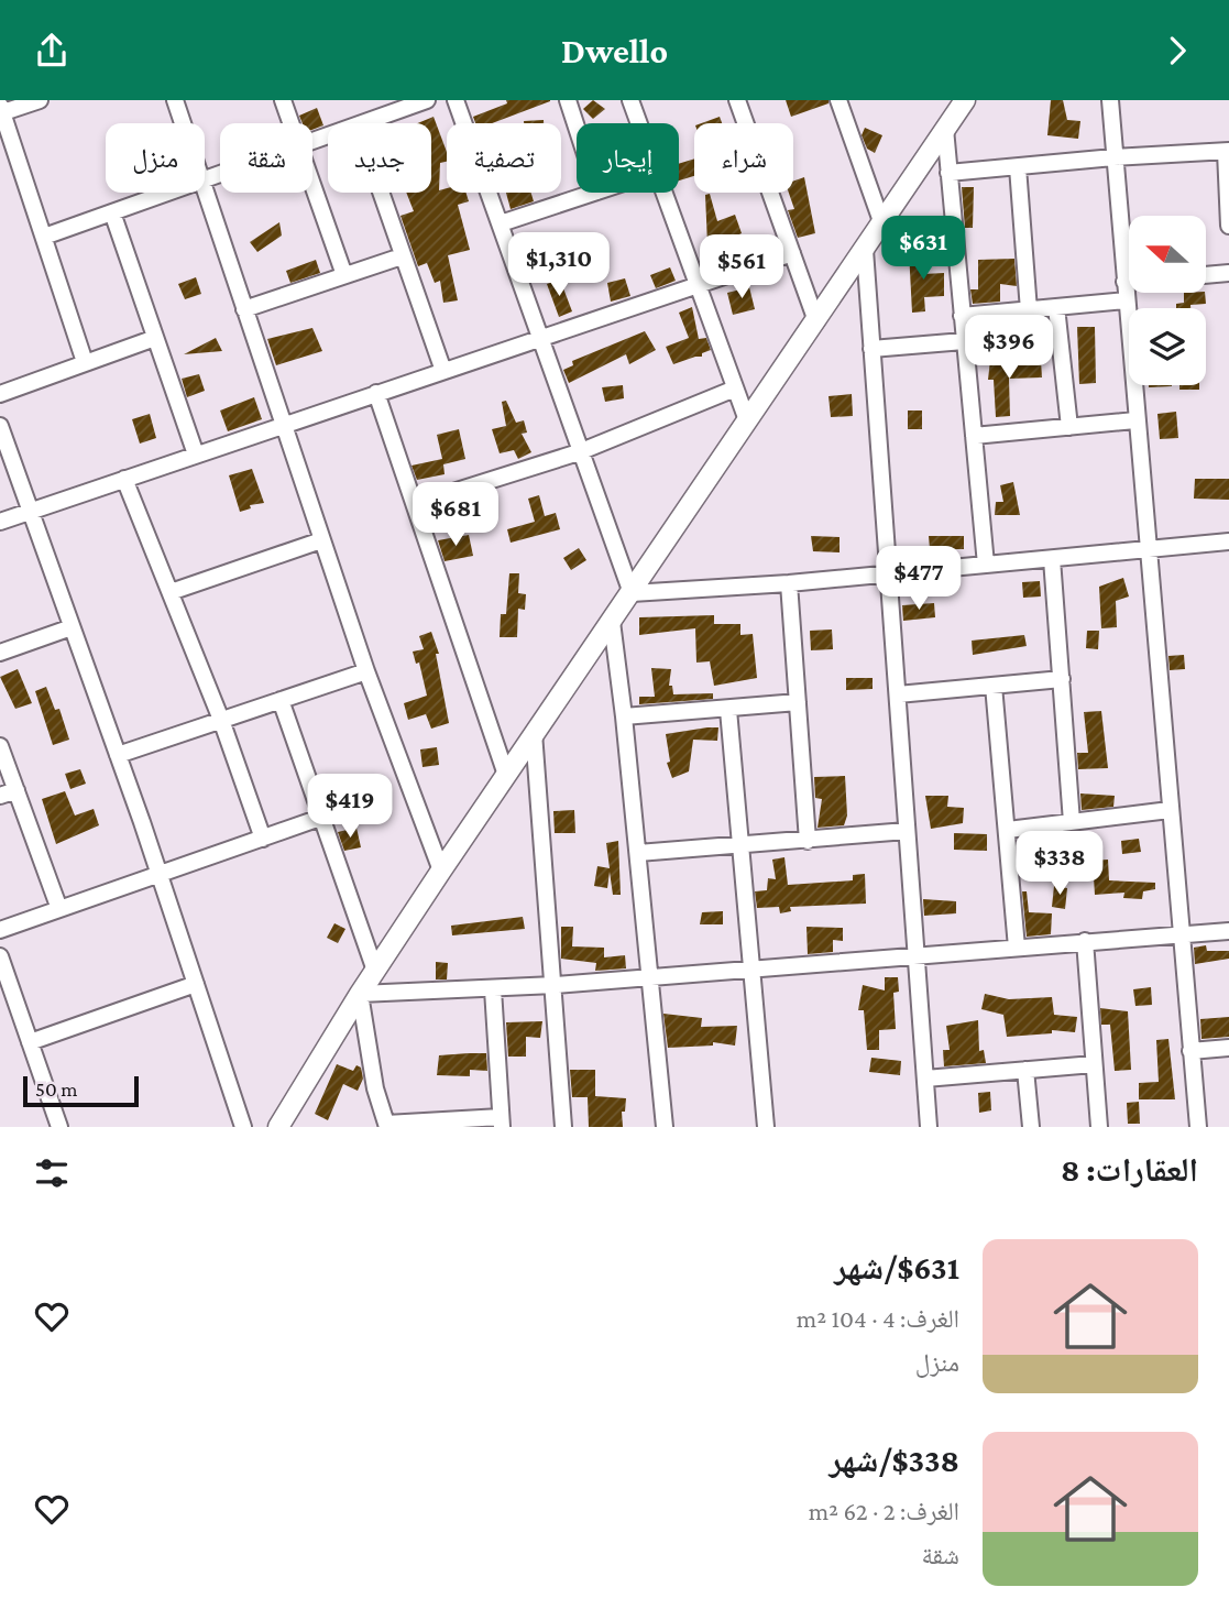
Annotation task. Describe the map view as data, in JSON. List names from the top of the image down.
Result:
{
  "scale_bar": "50 m",
  "north": "left",
  "page": {
    "header": "Dwello",
    "chip": [
      "شراء",
      "إيجار",
      "تصفية",
      "جديد",
      "شقة",
      "منزل"
    ],
    "price": [
      "$631",
      "$1,310",
      "$561",
      "$396",
      "$681",
      "$477",
      "$419",
      "$338"
    ],
    "scale": "50 m",
    "heading": "العقارات: 8",
    "list": [
      {
        "name": "$631/شهر",
        "note": "الغرف: 4 · 104 m² · منزل"
      },
      {
        "name": "$338/شهر",
        "note": "الغرف: 2 · 62 m² · شقة"
      }
    ]
  }
}
